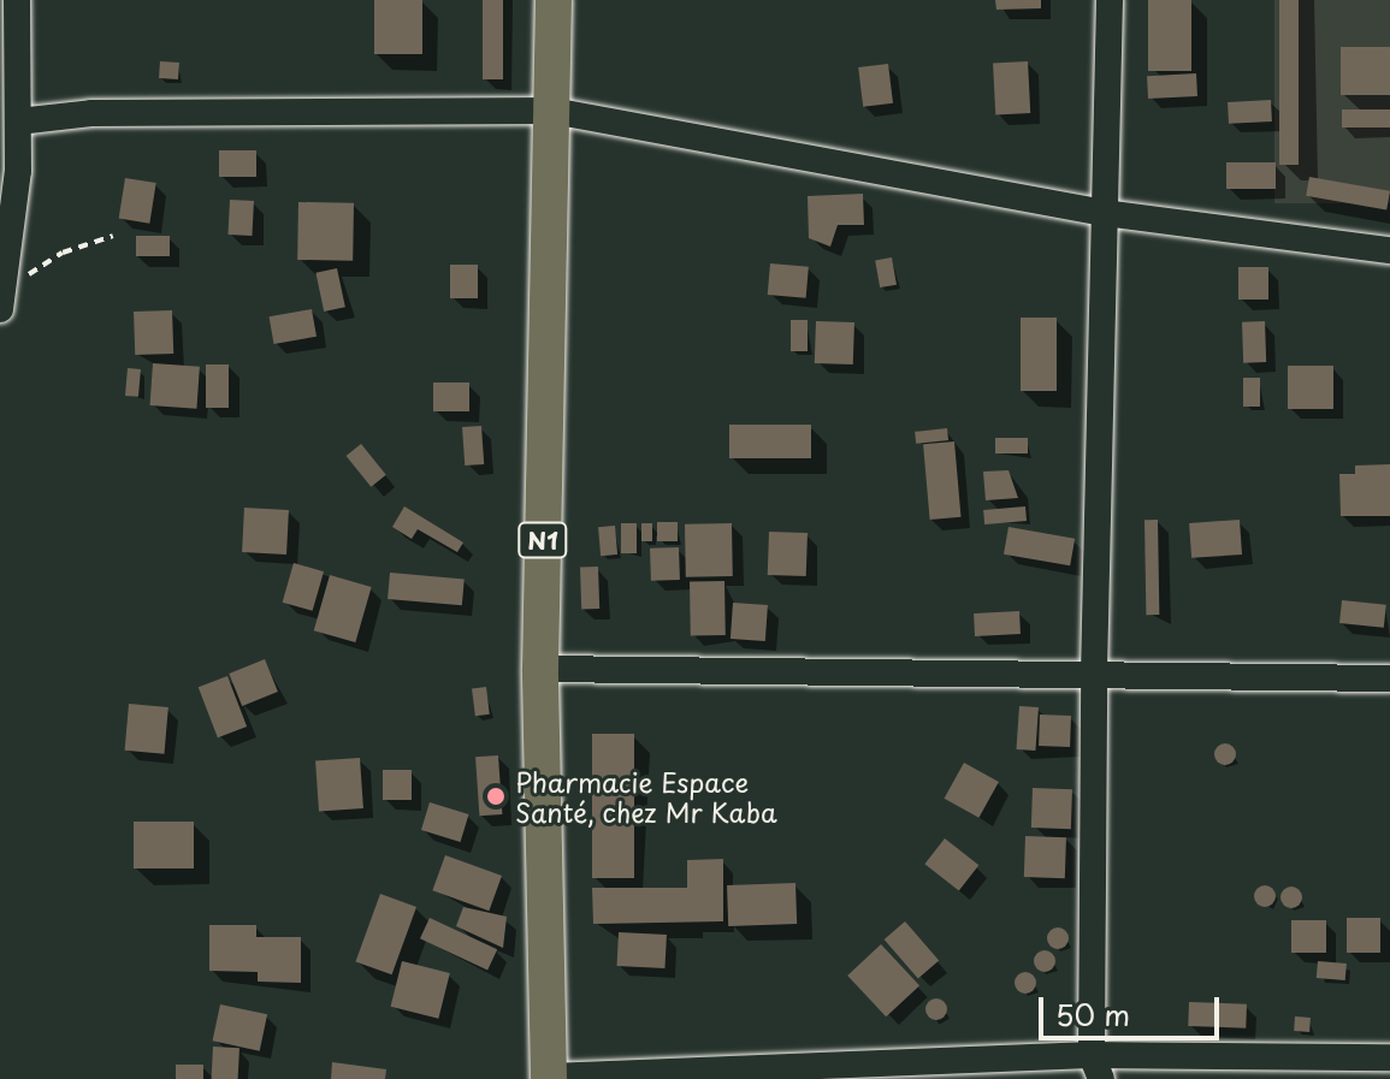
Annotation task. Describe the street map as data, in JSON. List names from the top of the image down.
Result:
{
  "streets": {
    "highway": ["N1"]
  },
  "places": ["Pharmacie Espace Santé, chez Mr Kaba"],
  "scale_bar": "50 m"
}
